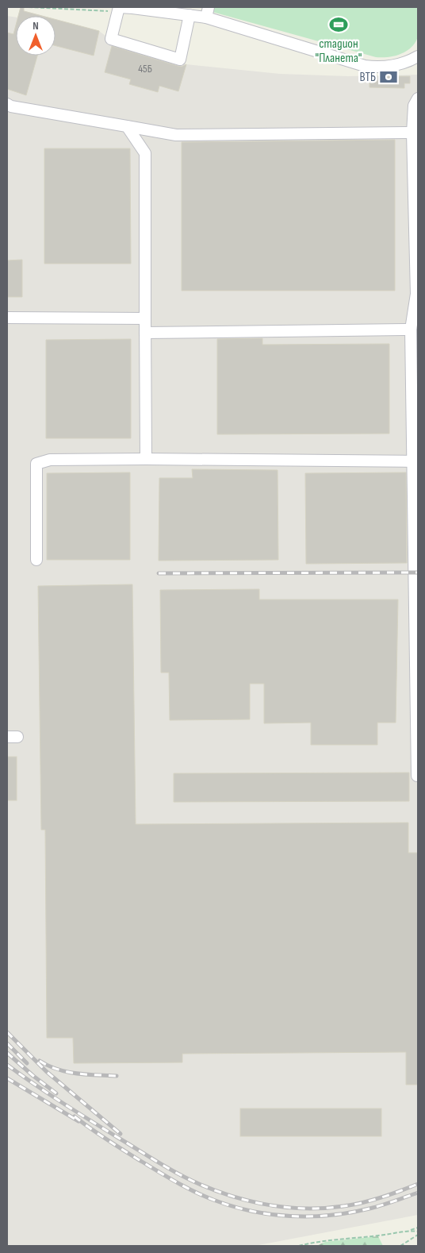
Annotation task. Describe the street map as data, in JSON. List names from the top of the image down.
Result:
{
  "places": {
    "sports": ["стадион \"Планета\""],
    "bank": ["ВТБ"]
  },
  "house_numbers": ["45Б"],
  "north": "top"
}
